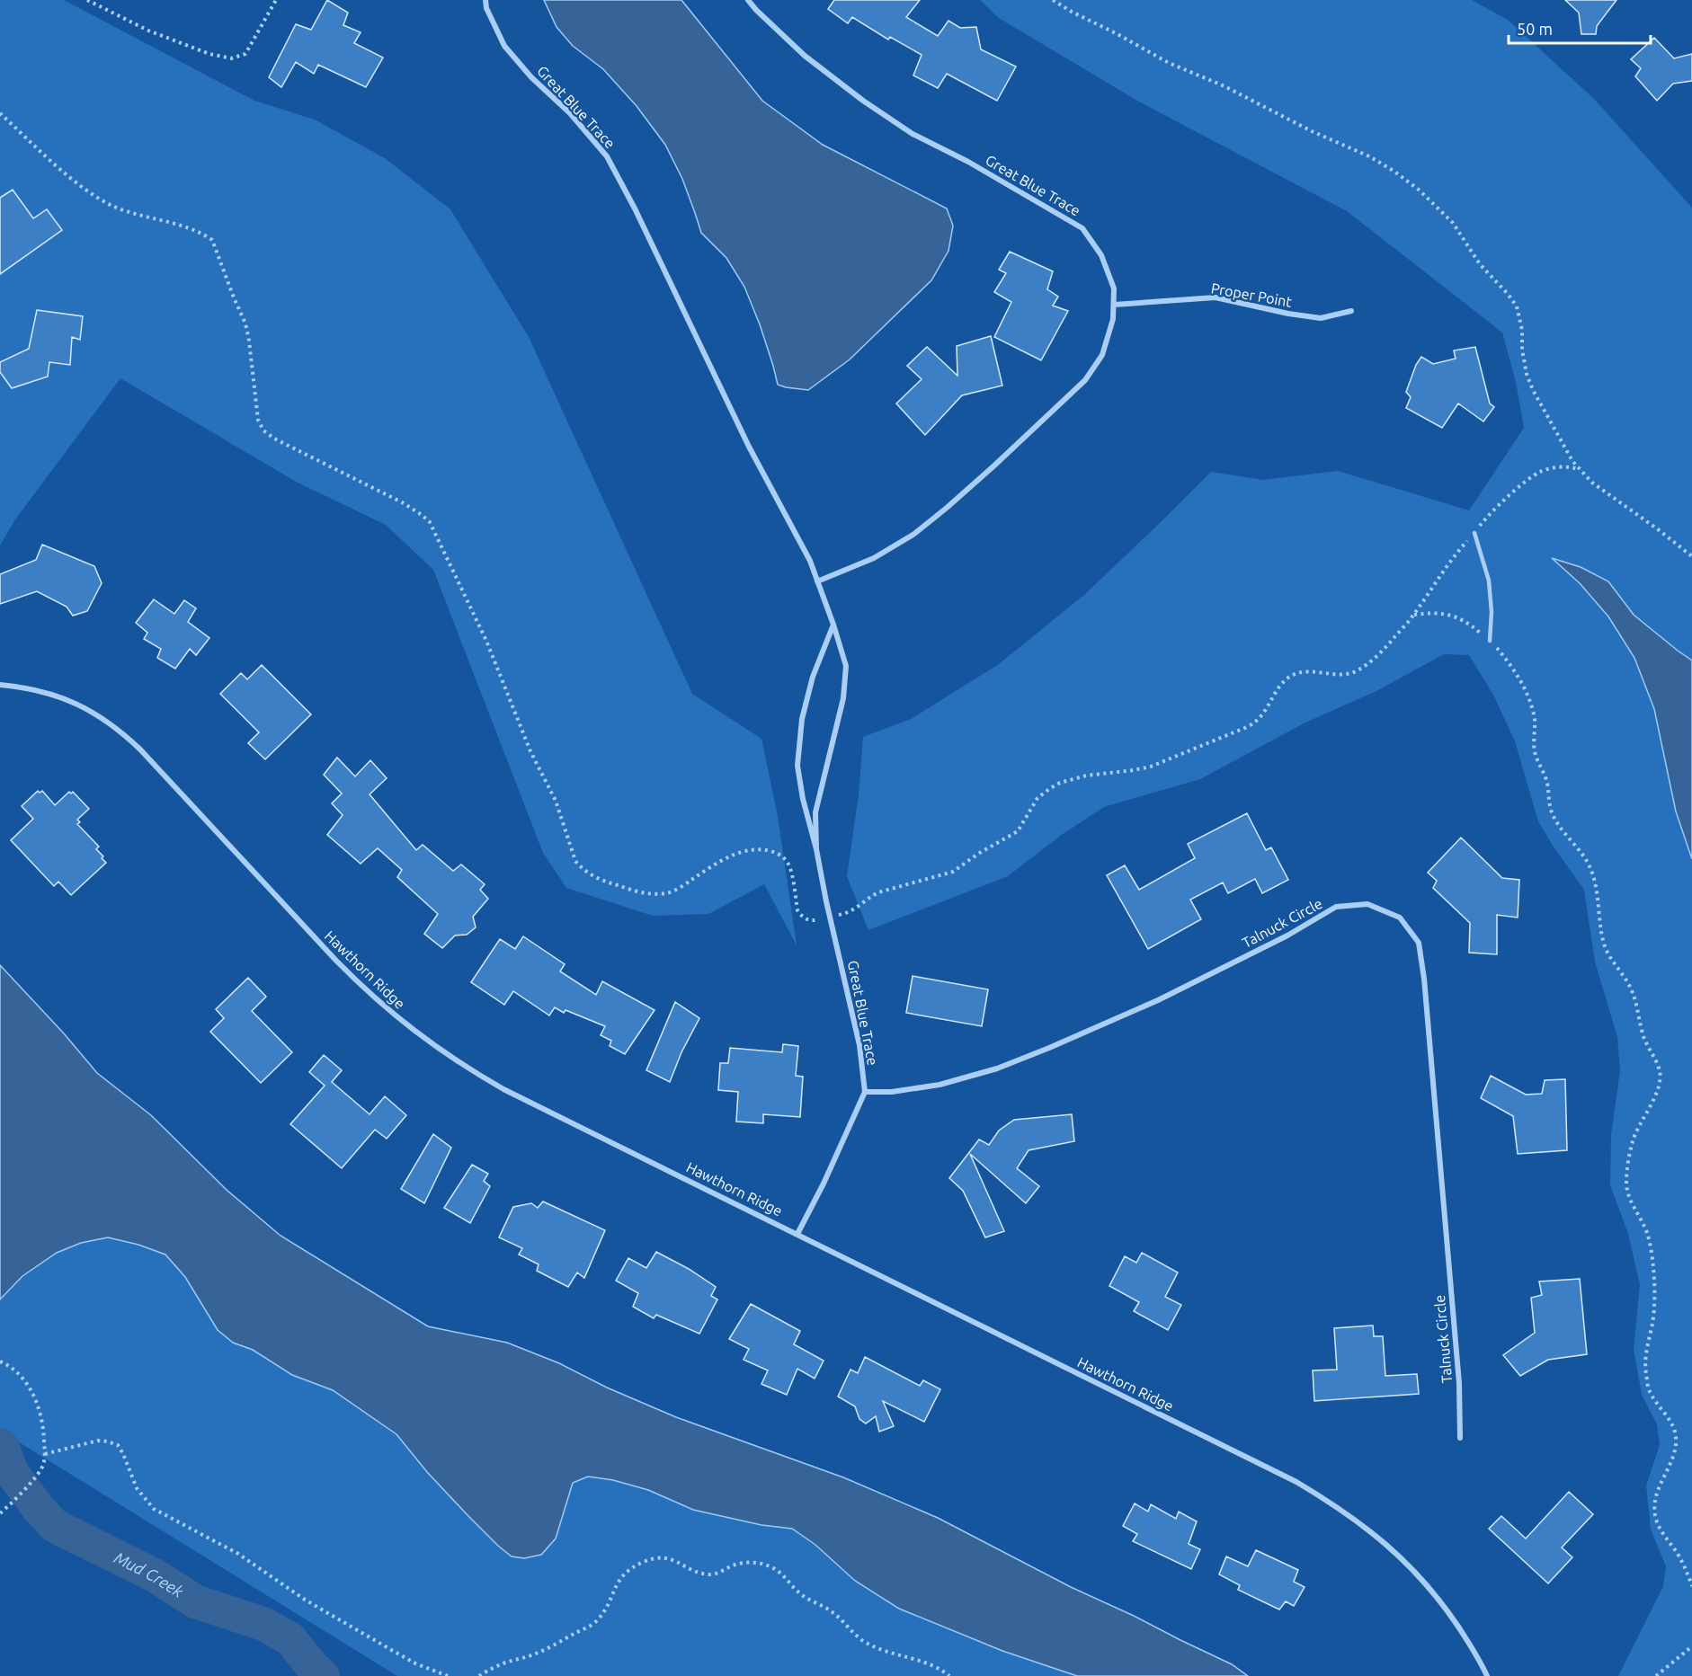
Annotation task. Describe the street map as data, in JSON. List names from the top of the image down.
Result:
{
  "streets": {
    "street": [
      "Great Blue Trace",
      "Proper Point",
      "Talnuck Circle",
      "Hawthorn Ridge"
    ]
  },
  "crossings": [
    ["Great Blue Trace", "Proper Point"],
    ["Great Blue Trace", "Talnuck Circle"]
  ],
  "water": ["Mud Creek"],
  "scale_bar": "50 m"
}
